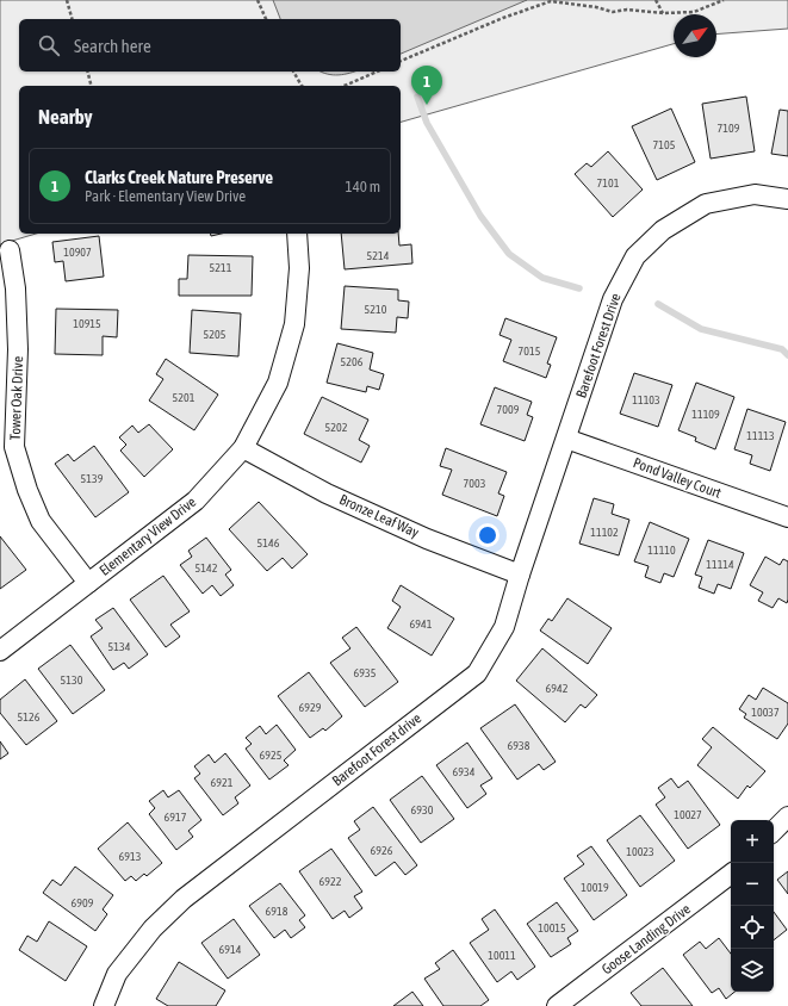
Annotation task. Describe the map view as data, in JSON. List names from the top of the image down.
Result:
{
  "streets": {
    "street": [
      "Barefoot Forest Drive",
      "Tower Oak Drive",
      "Pond Valley Court",
      "Bronze Leaf Way",
      "Elementary View Drive",
      "Barefoot Forest drive",
      "Goose Landing Drive"
    ]
  },
  "crossings": [
    ["Barefoot Forest Drive", "Pond Valley Court"],
    ["Barefoot Forest Drive", "Barefoot Forest drive"],
    ["Tower Oak Drive", "Elementary View Drive"],
    ["Pond Valley Court", "Barefoot Forest drive"],
    ["Bronze Leaf Way", "Elementary View Drive"],
    ["Bronze Leaf Way", "Barefoot Forest drive"]
  ],
  "house_numbers": [
    "7109",
    "7105",
    "7101",
    "10907",
    "5214",
    "5211",
    "5210",
    "10915",
    "5205",
    "7015",
    "5206",
    "5201",
    "11103",
    "7009",
    "11109",
    "5202",
    "11113",
    "5139",
    "7003",
    "11102",
    "5146",
    "11110",
    "11114",
    "5142",
    "6941",
    "5134",
    "6935",
    "5130",
    "6942",
    "6929",
    "10037",
    "5126",
    "6938",
    "6925",
    "6934",
    "6921",
    "6930",
    "10027",
    "6917",
    "6926",
    "10023",
    "6913",
    "6922",
    "10019",
    "6909",
    "6918",
    "10015",
    "6914",
    "10011"
  ],
  "north": "top right",
  "page": {
    "search": "Search here",
    "pins": "1",
    "heading": "Nearby",
    "list": [
      {
        "mark": "1",
        "name": "Clarks Creek Nature Preserve",
        "note": "Park · Elementary View Drive",
        "value": "140 m"
      }
    ],
    "map_buttons": ["+", "−"]
  }
}
